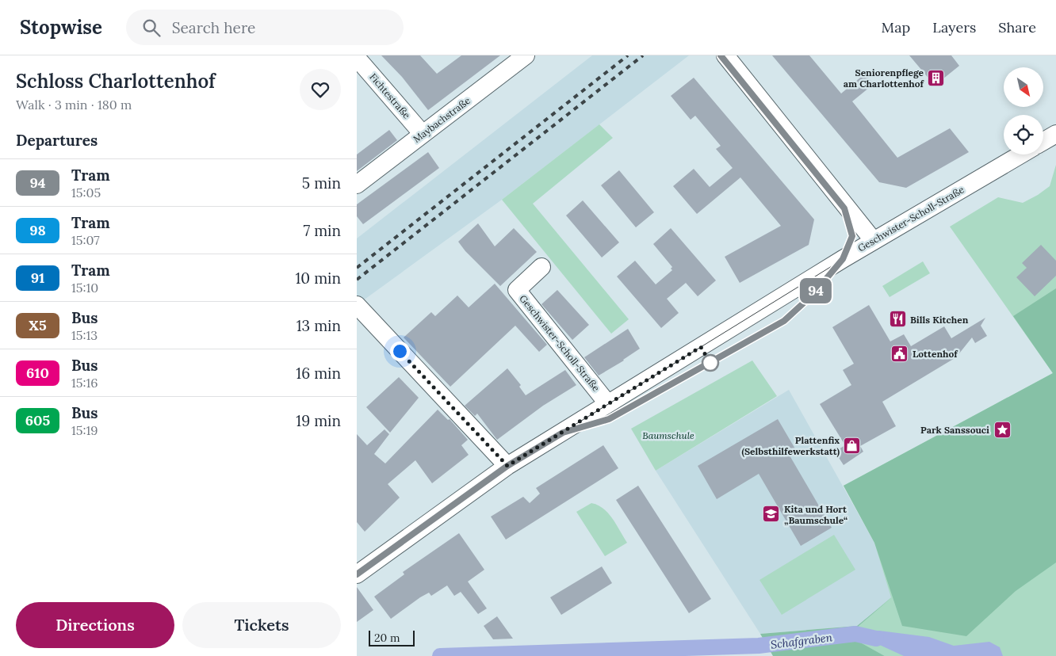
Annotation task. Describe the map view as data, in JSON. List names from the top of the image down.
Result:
{
  "streets": {
    "street": ["Fichtestraße", "Maybachstraße", "Geschwister-Scholl-Straße"]
  },
  "crossings": [
    ["Fichtestraße", "Maybachstraße"]
  ],
  "water": ["Schafgraben"],
  "parks": ["Baumschule"],
  "places": {
    "building": ["Seniorenpflege am Charlottenhof"],
    "restaurant": ["Bills Kitchen"],
    "public building": ["Lottenhof"],
    "place": ["Park Sanssouci"],
    "shop": ["Plattenfix (Selbsthilfewerkstatt)"],
    "school or university": ["Kita und Hort „Baumschule“"]
  },
  "lines": ["tram line 94"],
  "scale_bar": "20 m",
  "north": "bottom right",
  "page": {
    "header": "Stopwise",
    "search": "Search here",
    "nav": ["Map", "Layers", "Share"],
    "heading": [
      ["Schloss Charlottenhof", "Walk · 3 min · 180 m"],
      "Departures"
    ],
    "on_map": "94",
    "list": [
      {
        "mark": "94",
        "name": "Tram",
        "note": "15:05",
        "value": "5 min"
      },
      {
        "mark": "98",
        "name": "Tram",
        "note": "15:07",
        "value": "7 min"
      },
      {
        "mark": "91",
        "name": "Tram",
        "note": "15:10",
        "value": "10 min"
      },
      {
        "mark": "X5",
        "name": "Bus",
        "note": "15:13",
        "value": "13 min"
      },
      {
        "mark": "610",
        "name": "Bus",
        "note": "15:16",
        "value": "16 min"
      },
      {
        "mark": "605",
        "name": "Bus",
        "note": "15:19",
        "value": "19 min"
      }
    ],
    "buttons": ["Directions", "Tickets"],
    "scale": "20 m"
  }
}
